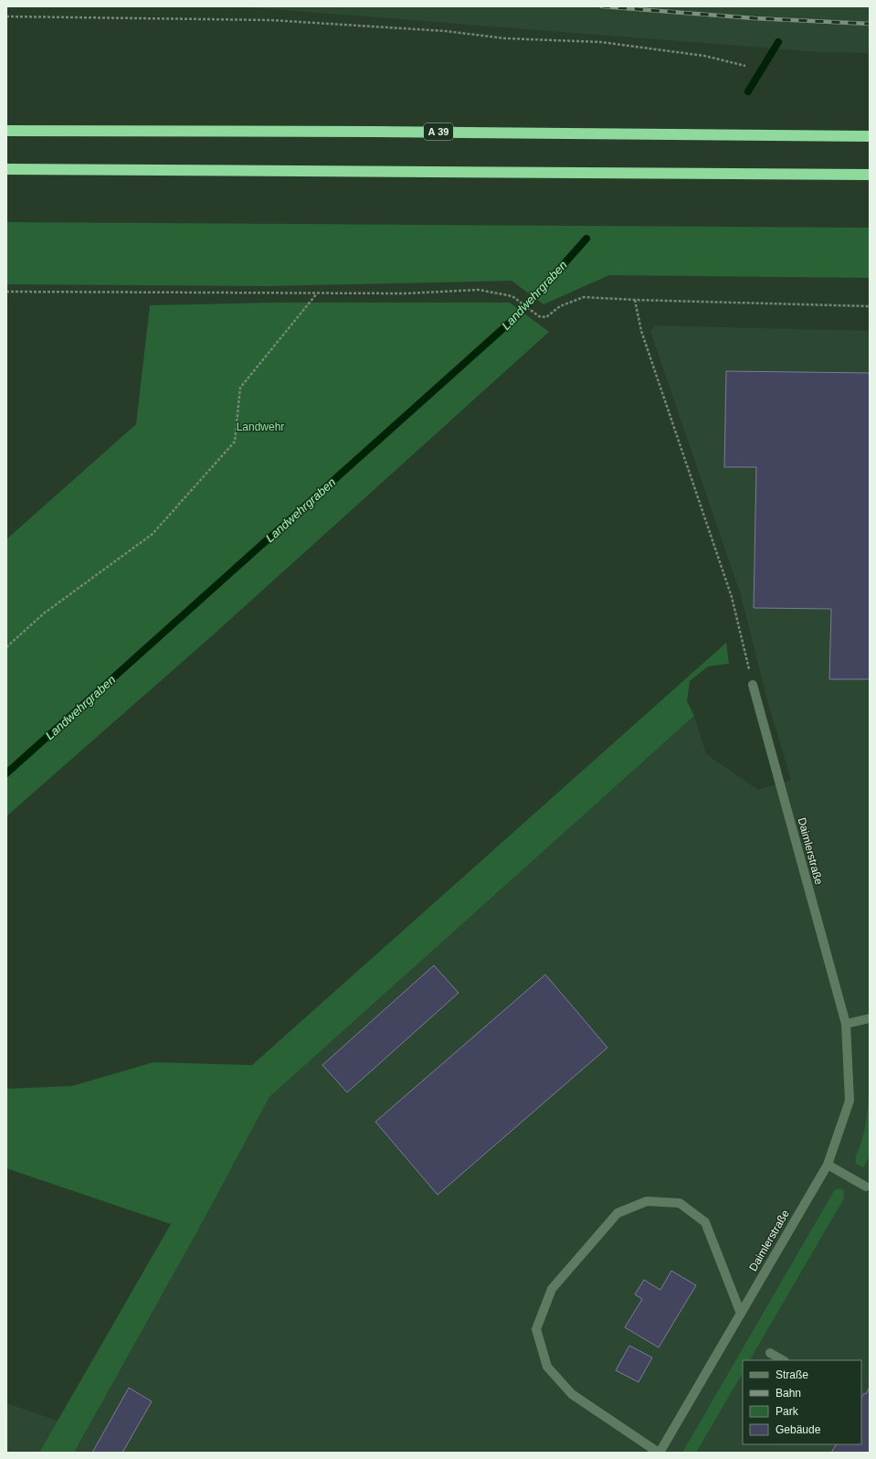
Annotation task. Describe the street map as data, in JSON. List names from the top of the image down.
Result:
{
  "streets": {
    "highway": ["A 39"],
    "street": ["Daimlerstraße"]
  },
  "water": ["Landwehrgraben"],
  "parks": ["Landwehr"],
  "legend": [
    "Straße",
    "Bahn",
    "Park",
    "Gebäude"
  ]
}
